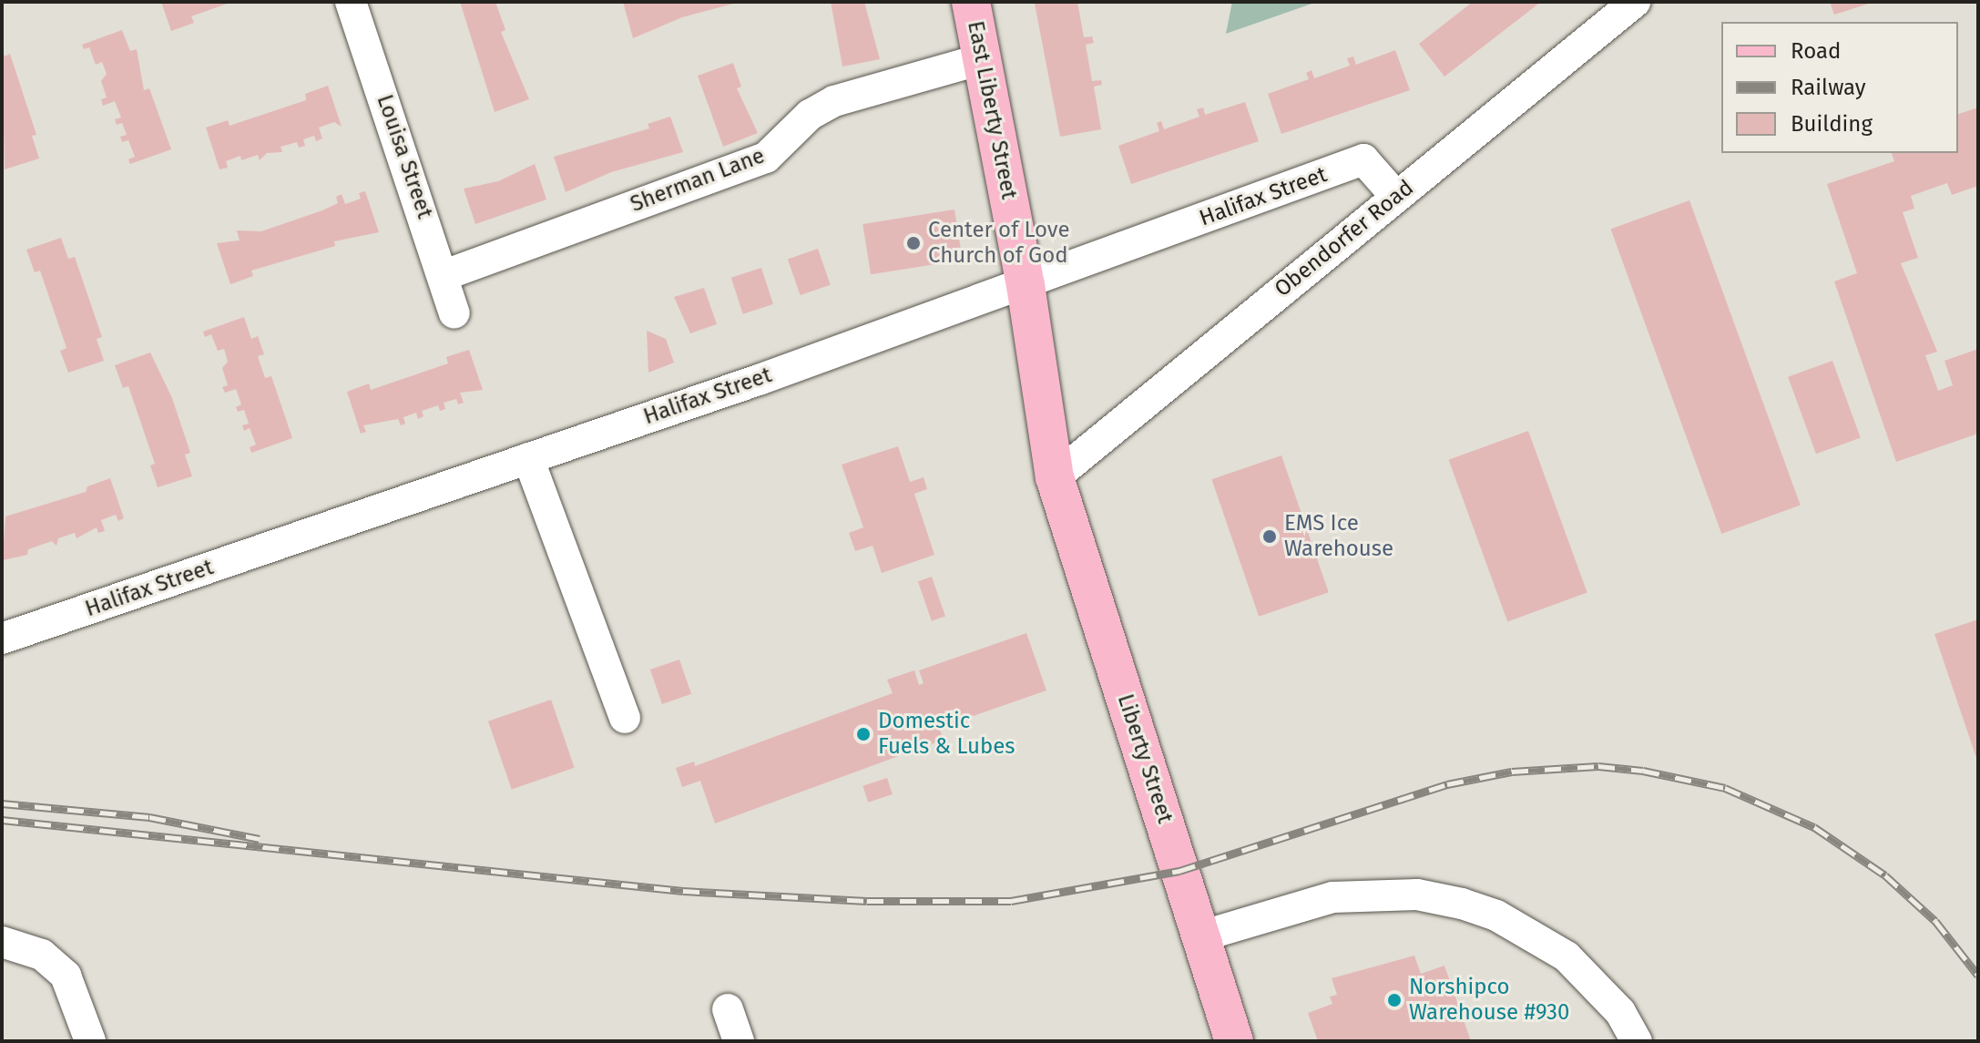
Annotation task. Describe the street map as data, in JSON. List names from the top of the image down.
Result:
{
  "streets": {
    "main road": ["East Liberty Street", "Liberty Street"],
    "street": [
      "Louisa Street",
      "Sherman Lane",
      "Halifax Street",
      "Obendorfer Road"
    ]
  },
  "crossings": [
    ["East Liberty Street", "Sherman Lane"],
    ["East Liberty Street", "Halifax Street"],
    ["East Liberty Street", "Obendorfer Road"],
    ["East Liberty Street", "Liberty Street"],
    ["Louisa Street", "Sherman Lane"],
    ["Halifax Street", "Obendorfer Road"],
    ["Obendorfer Road", "Liberty Street"]
  ],
  "places": [
    "Center of Love Church of God",
    "EMS Ice Warehouse",
    "Domestic Fuels & Lubes",
    "Norshipco Warehouse #930"
  ],
  "legend": ["Road", "Railway", "Building"]
}
